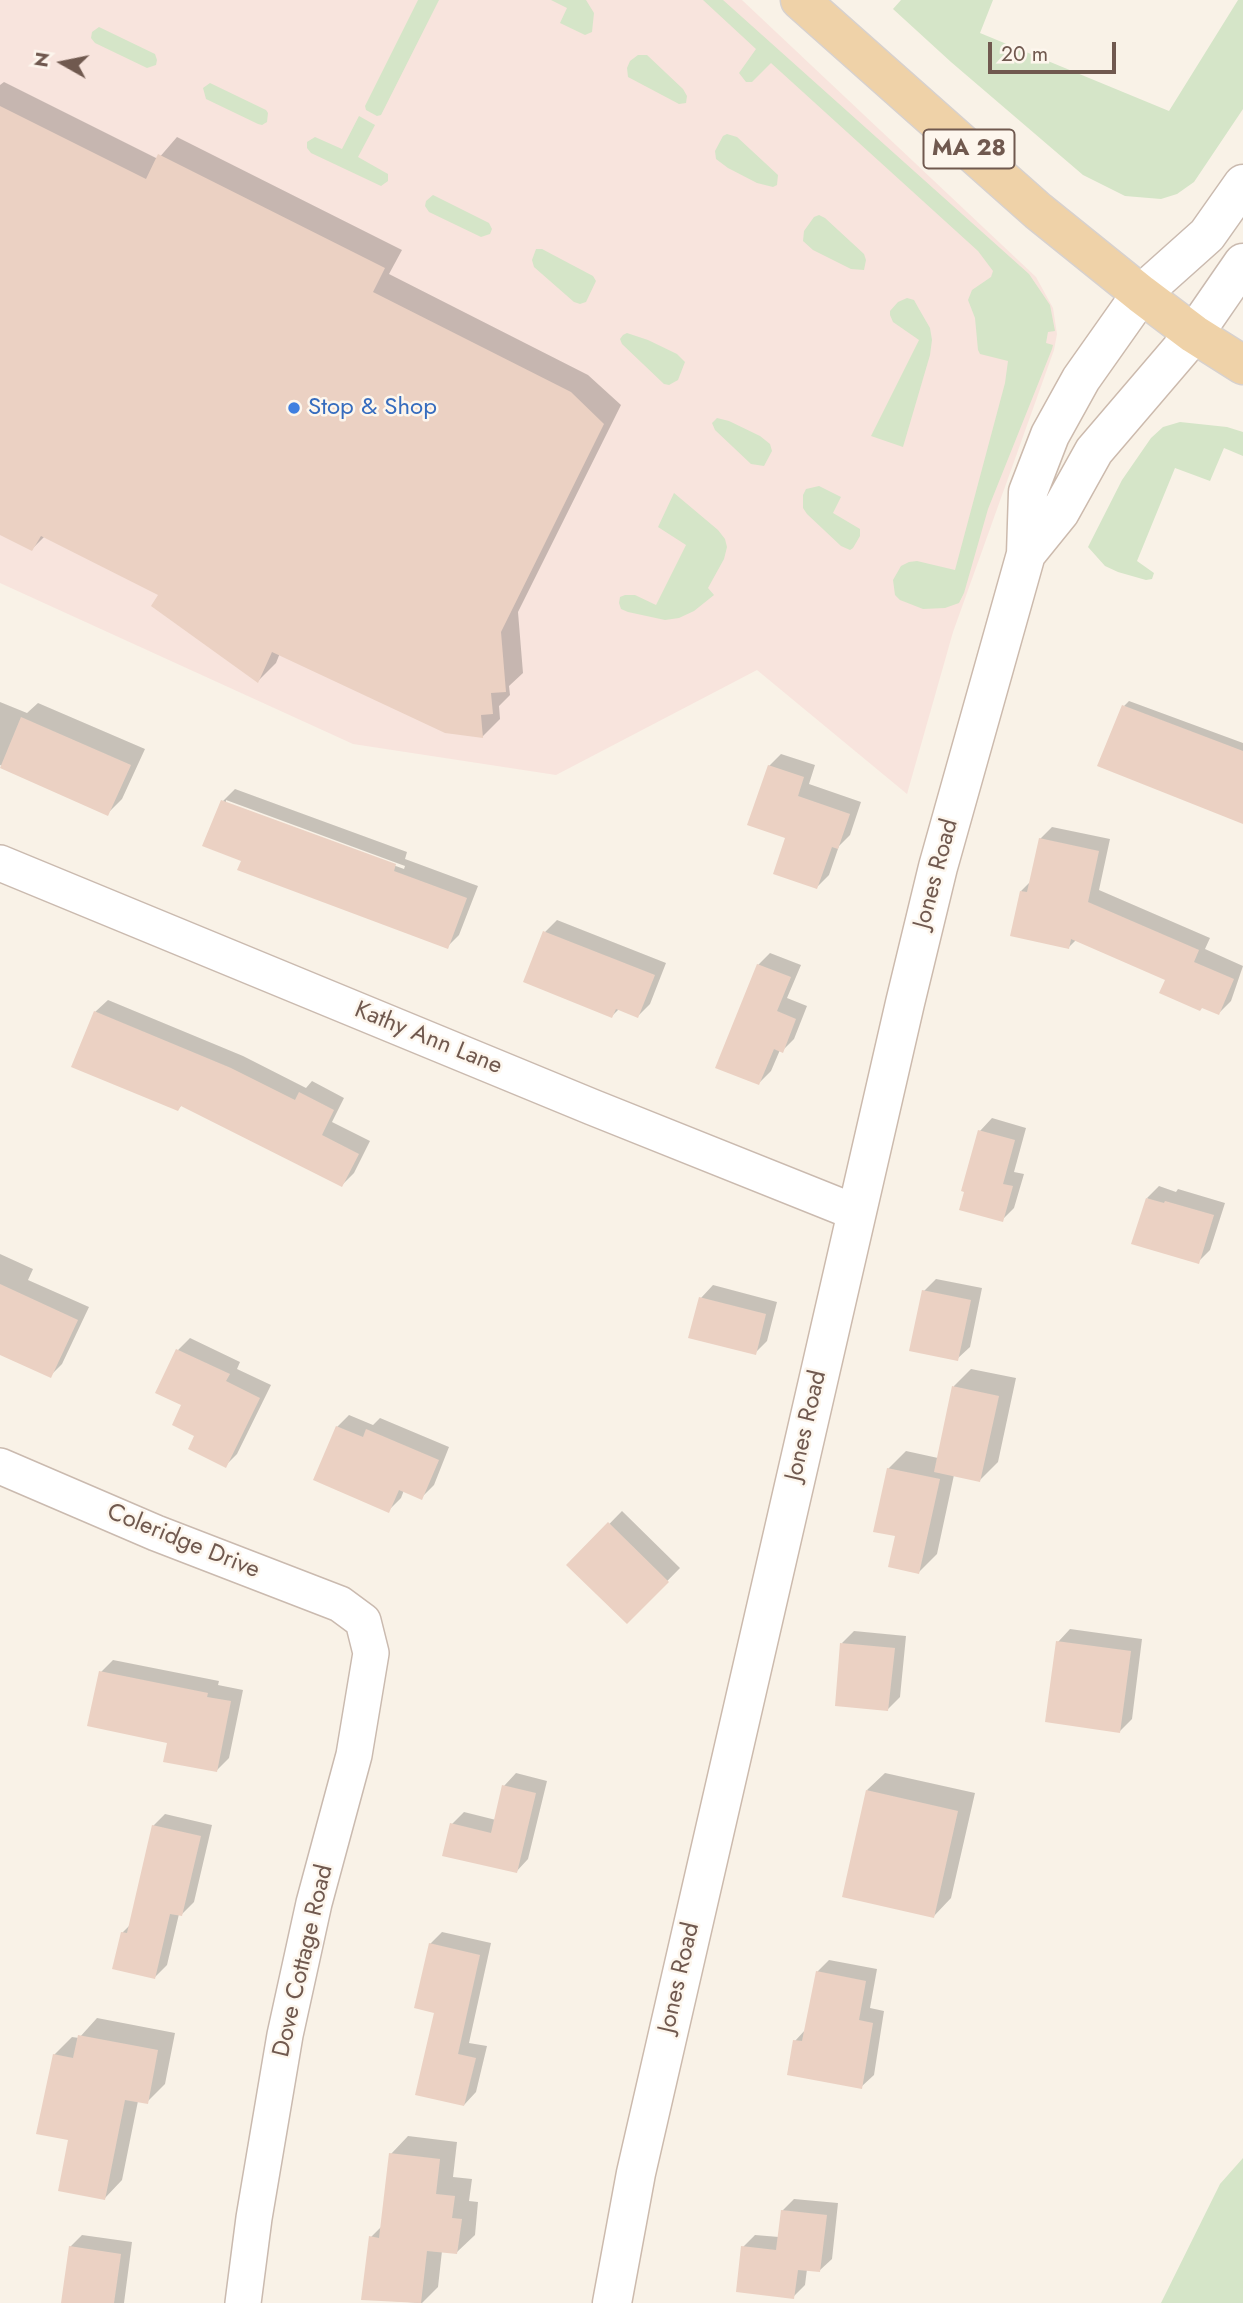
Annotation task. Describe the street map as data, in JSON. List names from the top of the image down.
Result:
{
  "streets": {
    "main road": ["MA 28", "Jones Road"],
    "street": ["Kathy Ann Lane", "Coleridge Drive", "Dove Cottage Road"]
  },
  "crossings": [
    ["MA 28", "Jones Road"],
    ["Jones Road", "Kathy Ann Lane"],
    ["Coleridge Drive", "Dove Cottage Road"]
  ],
  "places": ["Stop & Shop"],
  "scale_bar": "20 m",
  "north": "left"
}
